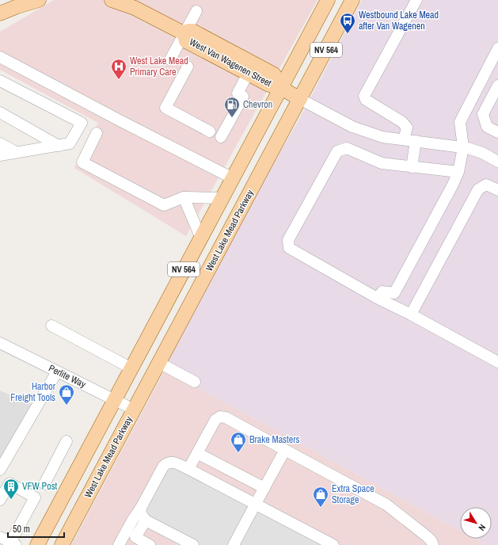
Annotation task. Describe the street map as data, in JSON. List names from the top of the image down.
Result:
{
  "streets": {
    "main road": ["NV 564", "West Van Wagenen Street", "West Lake Mead Parkway"],
    "street": ["Perlite Way"]
  },
  "crossings": [
    ["NV 564", "West Van Wagenen Street"],
    ["NV 564", "Perlite Way"],
    ["West Van Wagenen Street", "West Lake Mead Parkway"],
    ["West Lake Mead Parkway", "Perlite Way"]
  ],
  "places": {
    "bus stop": ["Westbound Lake Mead after Van Wagenen"],
    "hospital": ["West Lake Mead Primary Care"],
    "fuel station": ["Chevron"],
    "shop": ["Harbor Freight Tools", "Brake Masters", "Extra Space Storage"],
    "building": ["VFW Post"]
  },
  "scale_bar": "50 m",
  "north": "bottom right"
}
